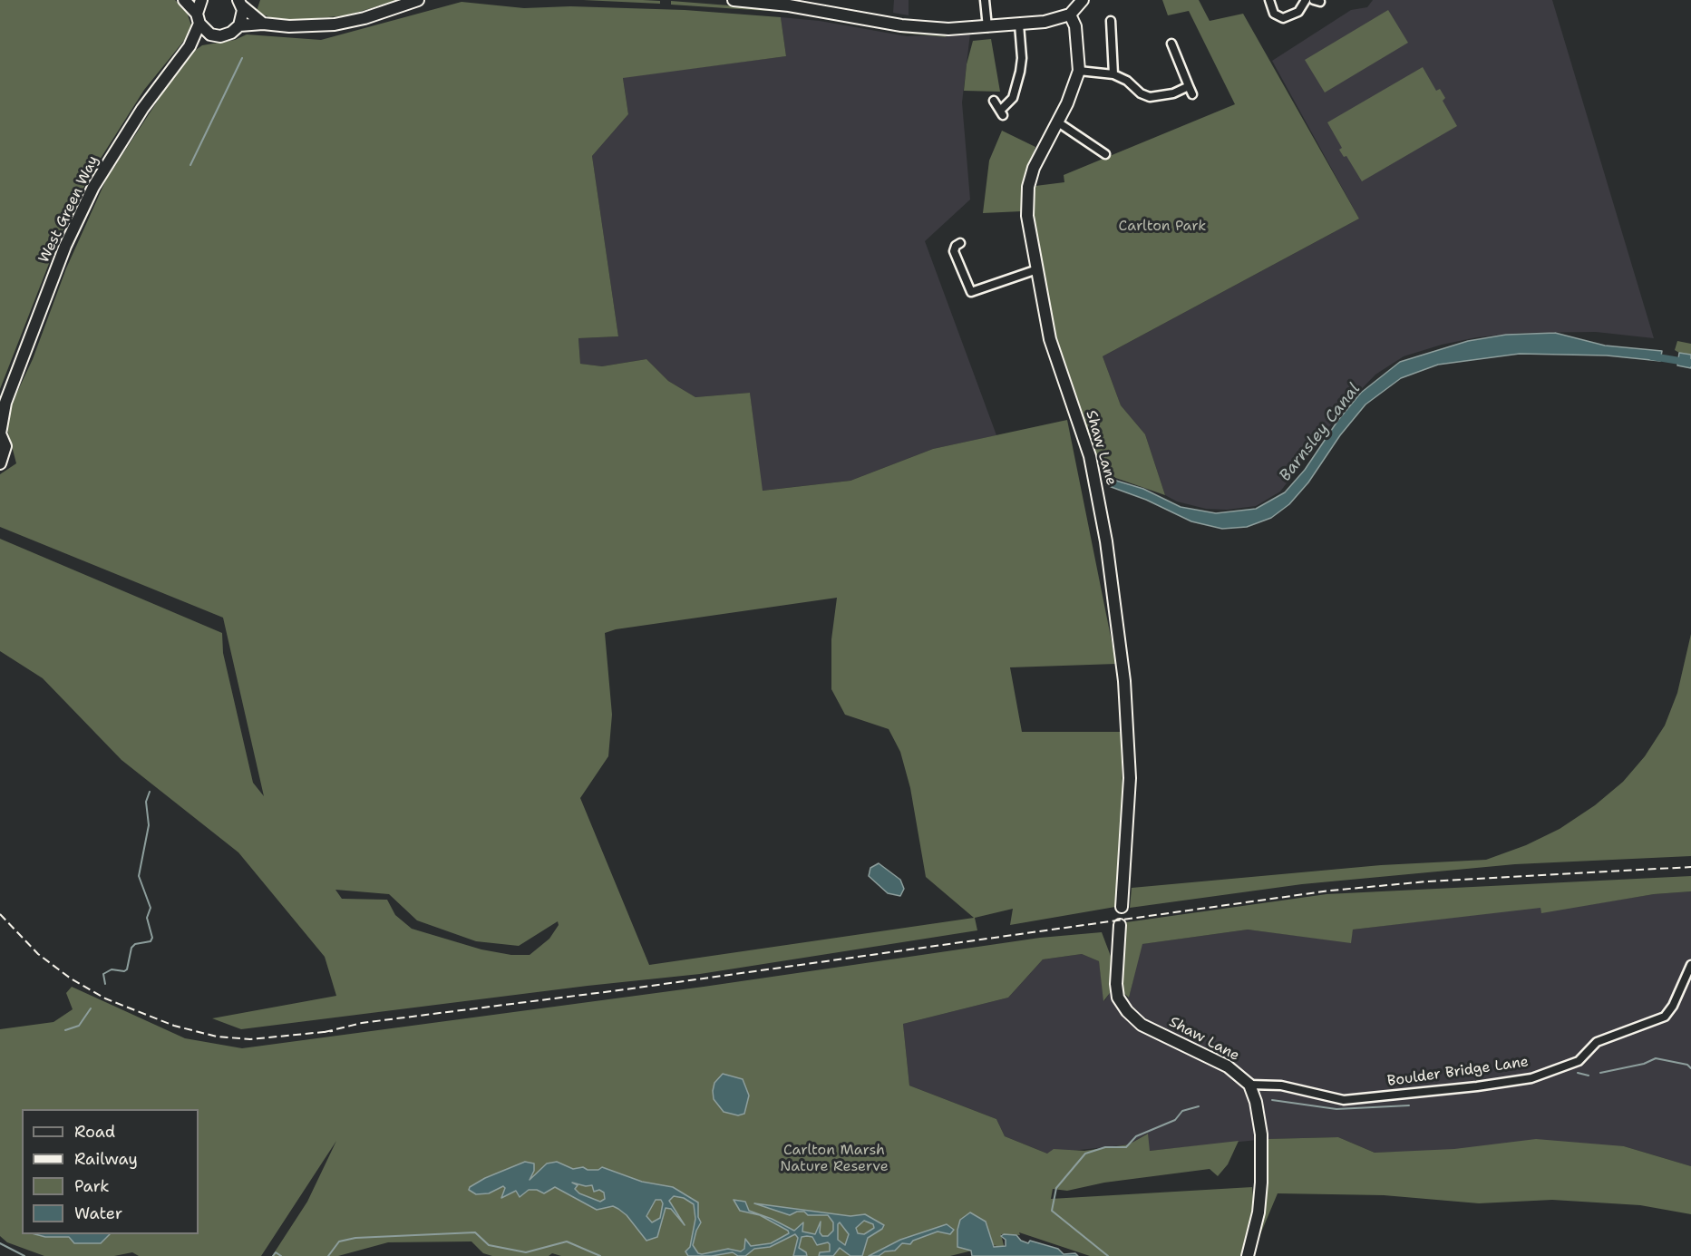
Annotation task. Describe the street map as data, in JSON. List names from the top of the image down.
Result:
{
  "streets": {
    "street": ["West Green Way", "Shaw Lane", "Boulder Bridge Lane"]
  },
  "crossings": [
    ["Shaw Lane", "Boulder Bridge Lane"]
  ],
  "water": ["Barnsley Canal"],
  "parks": ["Carlton Park", "Carlton Marsh Nature Reserve"],
  "legend": [
    "Road",
    "Railway",
    "Park",
    "Water"
  ]
}
